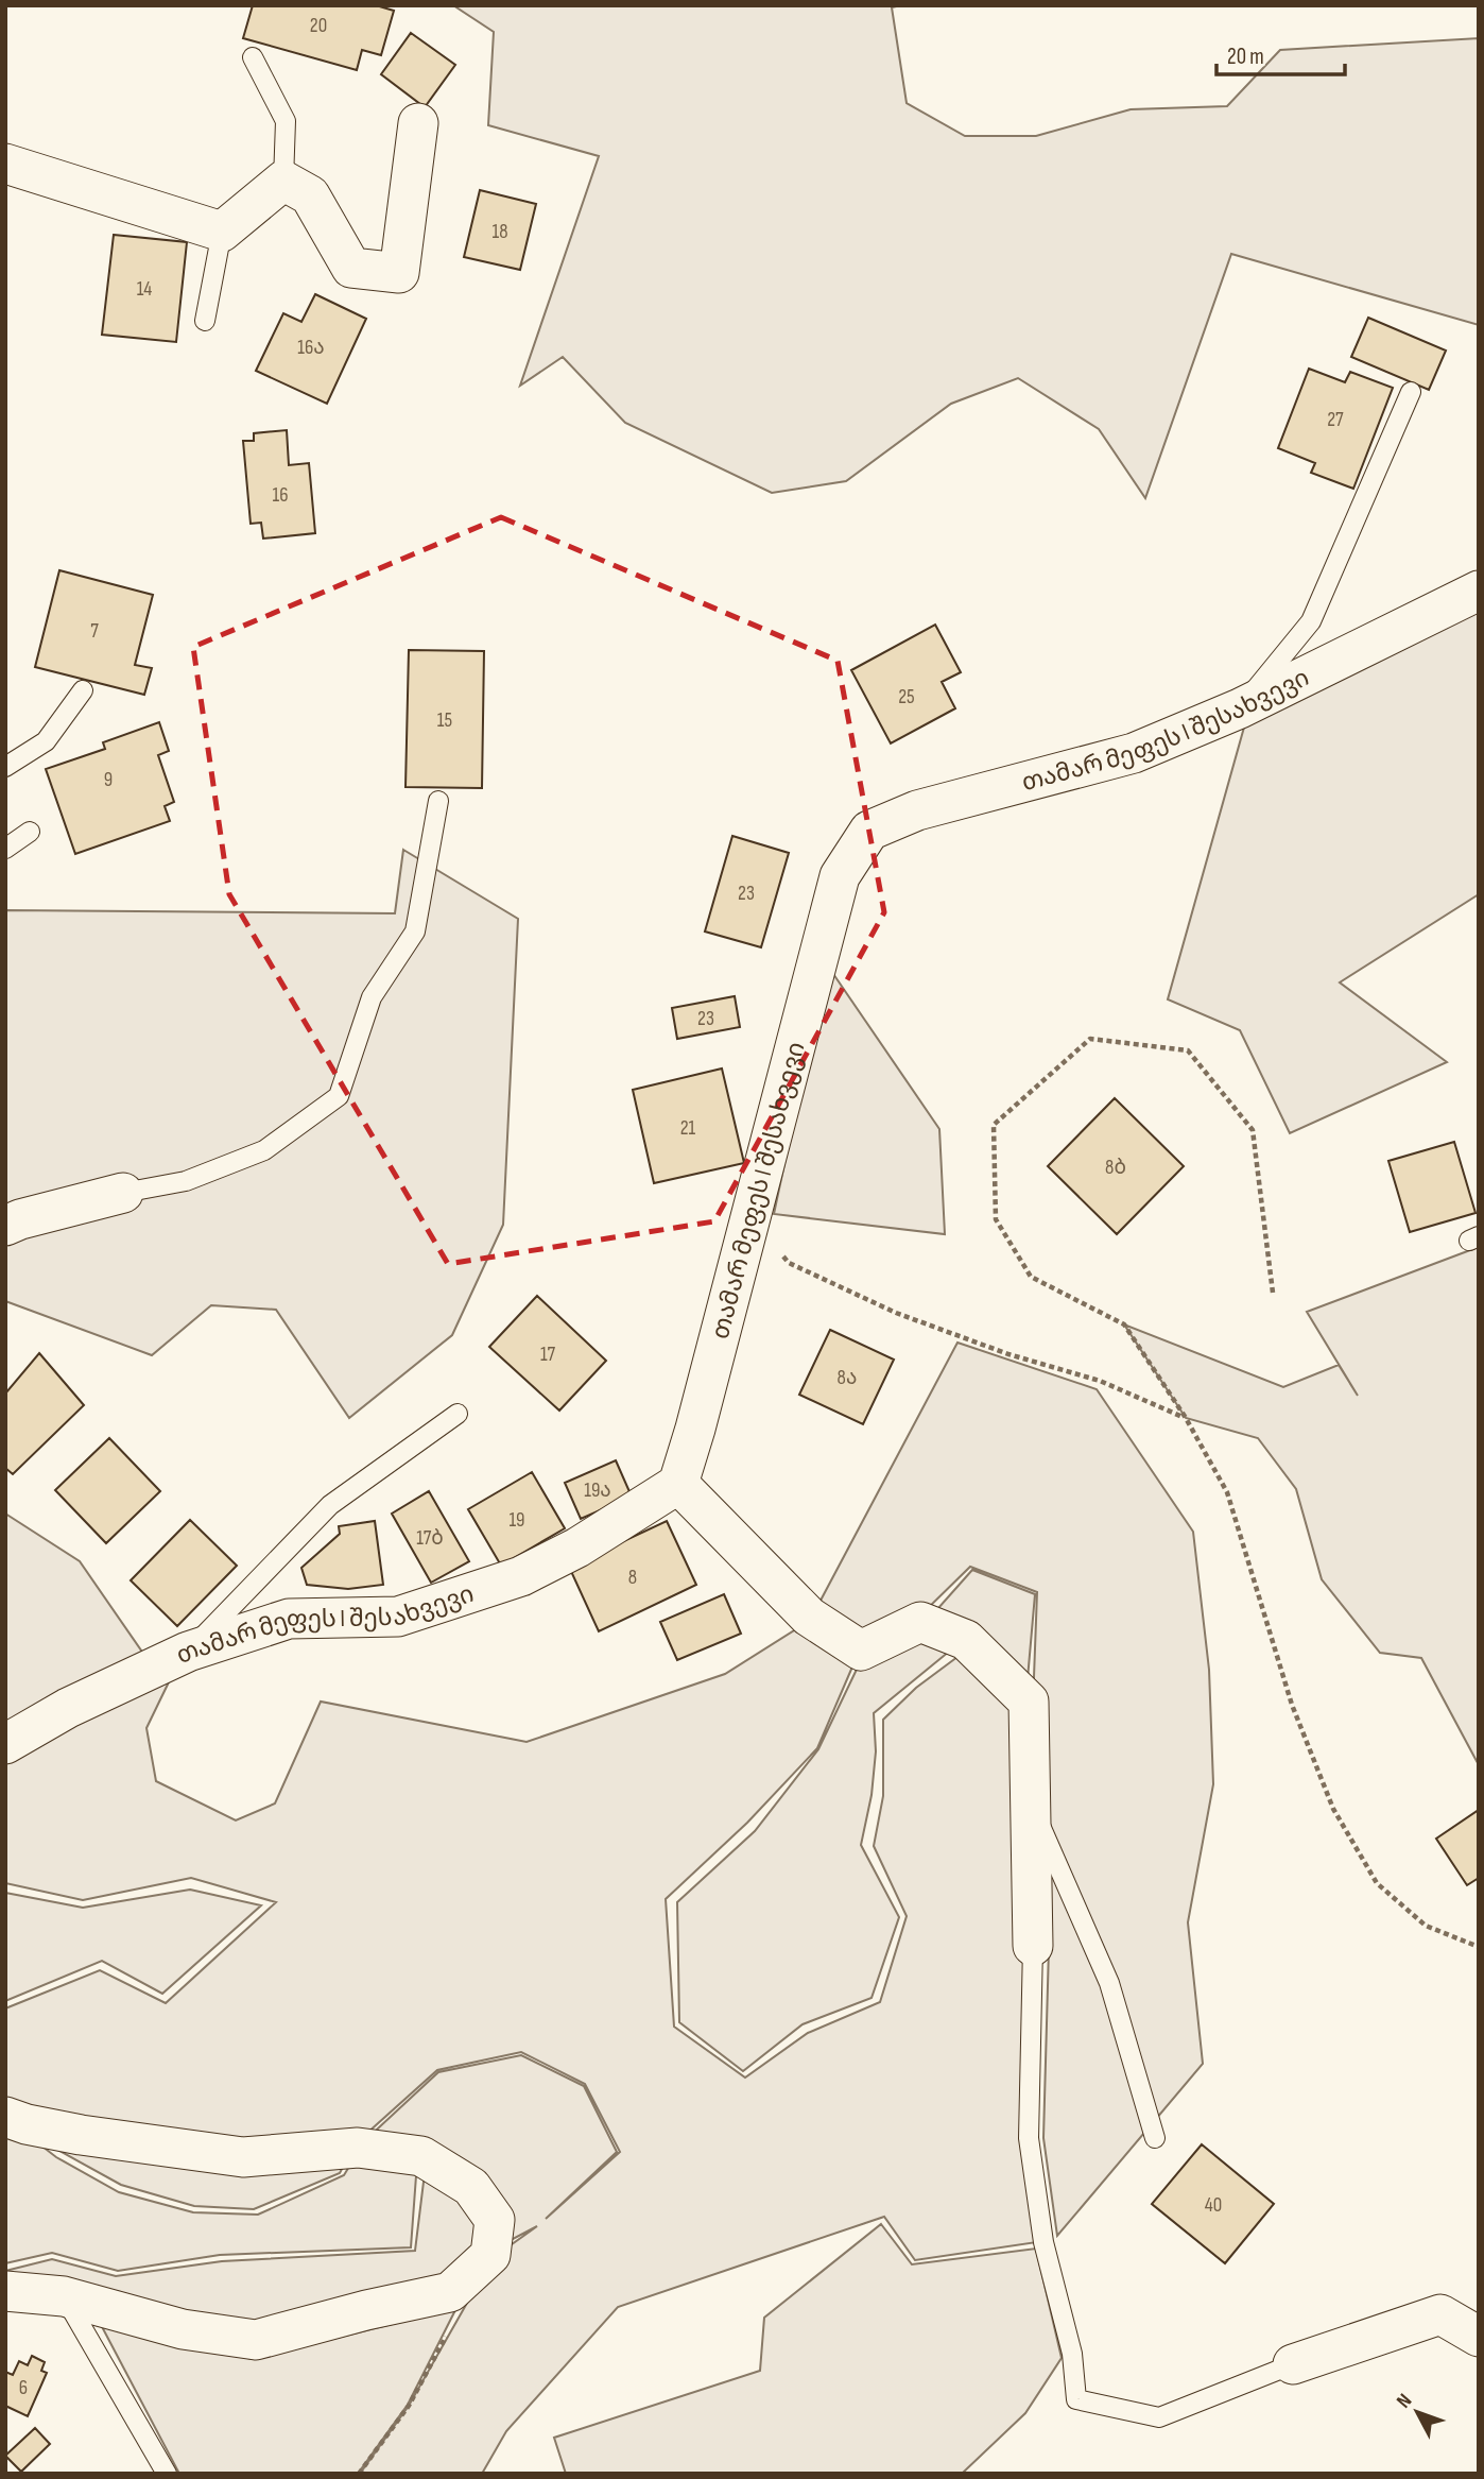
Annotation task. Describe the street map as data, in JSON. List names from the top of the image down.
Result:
{
  "streets": {
    "street": ["თამარ მეფეს I შესახვევი"]
  },
  "house_numbers": [
    "20",
    "18",
    "14",
    "16ა",
    "27",
    "16",
    "7",
    "25",
    "15",
    "9",
    "23",
    "23",
    "21",
    "8ბ",
    "17",
    "8ა",
    "19ა",
    "19",
    "17ბ",
    "8",
    "40",
    "6"
  ],
  "scale_bar": "20 m",
  "north": "top left"
}
